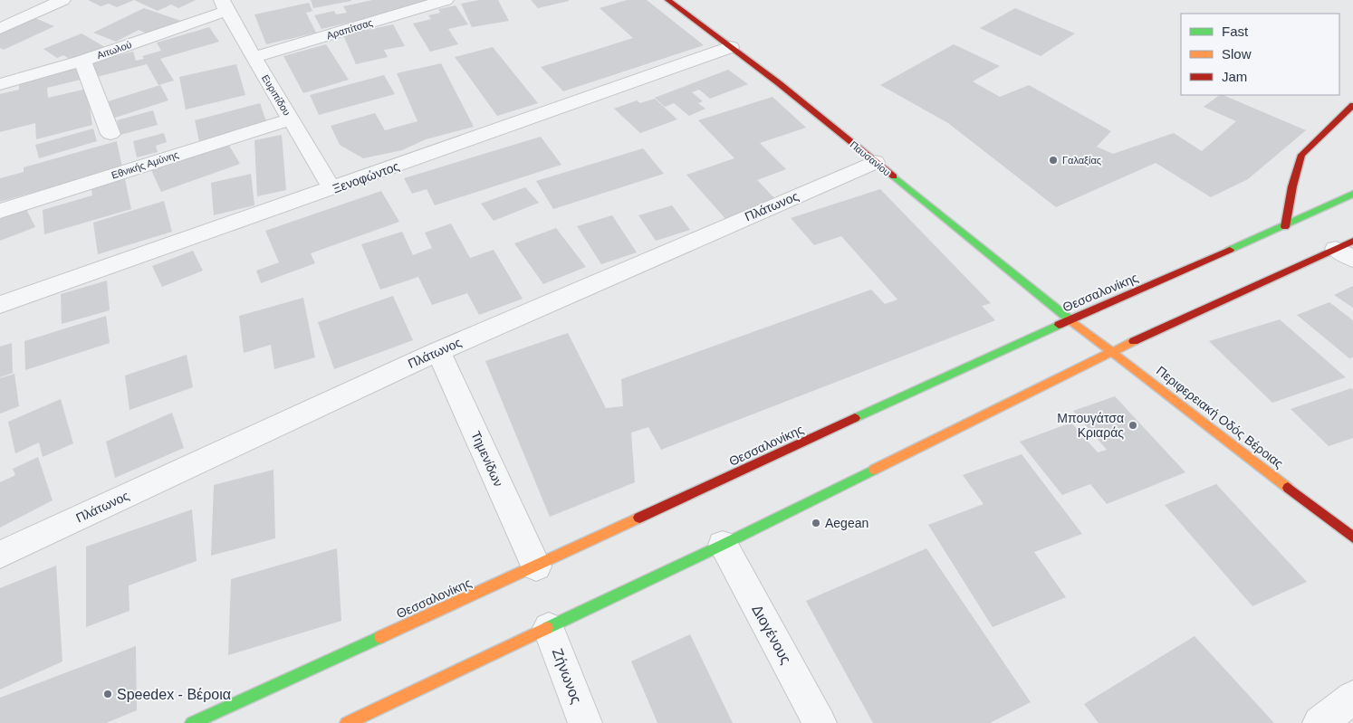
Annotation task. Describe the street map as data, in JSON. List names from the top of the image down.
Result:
{
  "streets": {
    "main road": ["Παυσανίου", "Θεσσαλονίκης", "Περιφερειακή Οδός Βέροιας"],
    "street": [
      "Αραπίτσας",
      "Αιτωλού",
      "Ευριπίδου",
      "Εθνικής Αμύνης",
      "Ξενοφώντος",
      "Πλάτωνος",
      "Τημενίδων",
      "Διογένους",
      "Ζήνωνος"
    ]
  },
  "crossings": [
    ["Αραπίτσας", "Ευριπίδου"],
    ["Αιτωλού", "Ευριπίδου"],
    ["Ευριπίδου", "Εθνικής Αμύνης"],
    ["Ευριπίδου", "Ξενοφώντος"],
    ["Παυσανίου", "Ξενοφώντος"],
    ["Παυσανίου", "Πλάτωνος"],
    ["Παυσανίου", "Θεσσαλονίκης"],
    ["Παυσανίου", "Περιφερειακή Οδός Βέροιας"],
    ["Πλάτωνος", "Τημενίδων"],
    ["Θεσσαλονίκης", "Περιφερειακή Οδός Βέροιας"],
    ["Θεσσαλονίκης", "Τημενίδων"]
  ],
  "places": [
    "Γαλαξίας",
    "Μπουγάτσα Κριαράς",
    "Aegean",
    "Speedex - Βέροια"
  ],
  "legend": ["Fast", "Slow", "Jam"]
}
